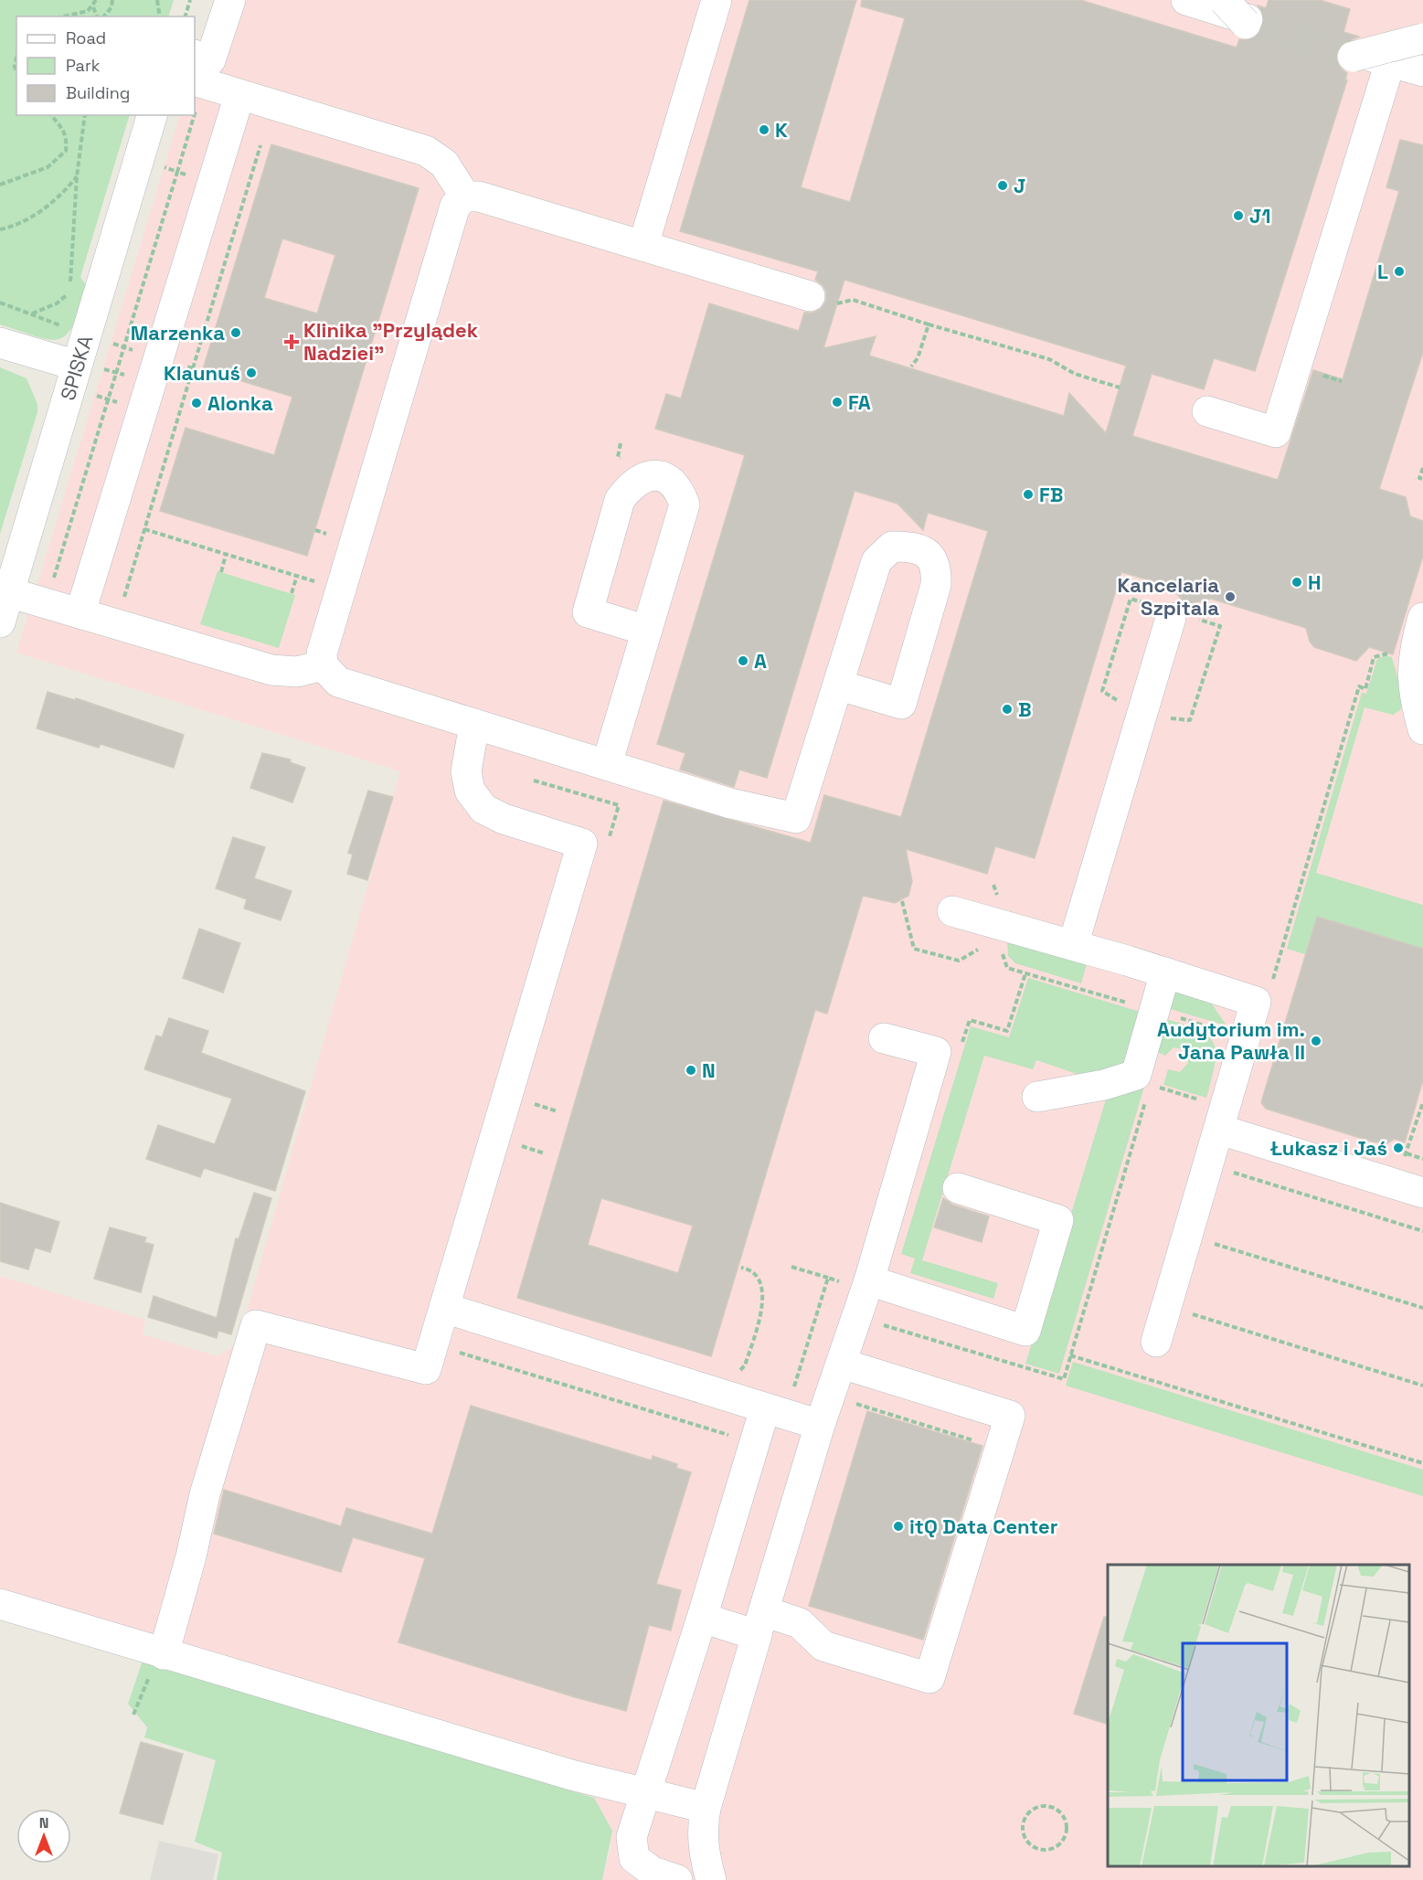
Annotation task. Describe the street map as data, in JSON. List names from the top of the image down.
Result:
{
  "streets": {
    "street": ["SPISKA"]
  },
  "places": {
    "other": [
      "K",
      "J",
      "J1",
      "L",
      "Marzenka",
      "Klaunuś",
      "FA",
      "Alonka",
      "FB",
      "H",
      "Kancelaria Szpitala",
      "A",
      "B",
      "Audytorium im. Jana Pawła II",
      "N",
      "Łukasz i Jaś",
      "itQ Data Center"
    ],
    "health": ["Klinika \"Przylądek Nadziei\""]
  },
  "legend": ["Road", "Park", "Building"],
  "north": "top"
}
